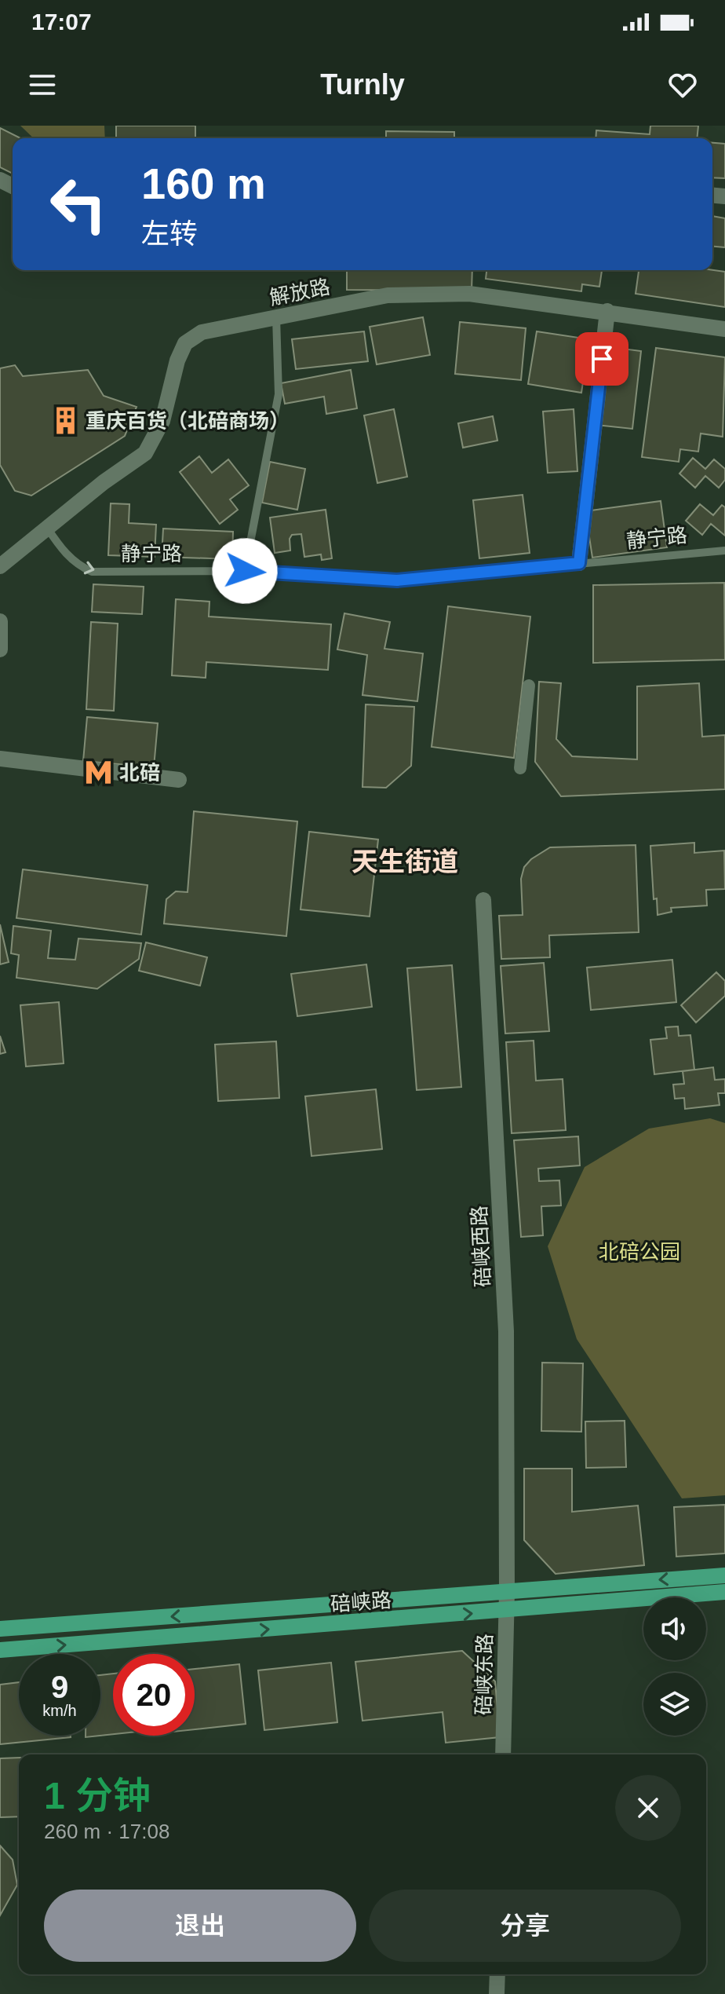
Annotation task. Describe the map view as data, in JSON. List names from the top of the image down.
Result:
{
  "streets": {
    "main road": ["碚峡路"],
    "street": ["解放路", "碚峡西路", "碚峡东路"],
    "lane": ["静宁路"]
  },
  "crossings": [
    ["解放路", "静宁路"],
    ["碚峡西路", "碚峡路"],
    ["碚峡西路", "碚峡东路"],
    ["碚峡路", "碚峡东路"]
  ],
  "districts": ["天生街道"],
  "parks": ["北碚公园"],
  "places": {
    "building": ["重庆百货（北碚商场）"],
    "metro station": ["北碚"]
  },
  "page": {
    "status": "17:07",
    "header": "Turnly",
    "turn": ["160 m", "左转"],
    "speed": "9 km/h",
    "limit": "20",
    "heading": ["1 分钟", "260 m · 17:08"],
    "buttons": ["退出", "分享"]
  }
}
